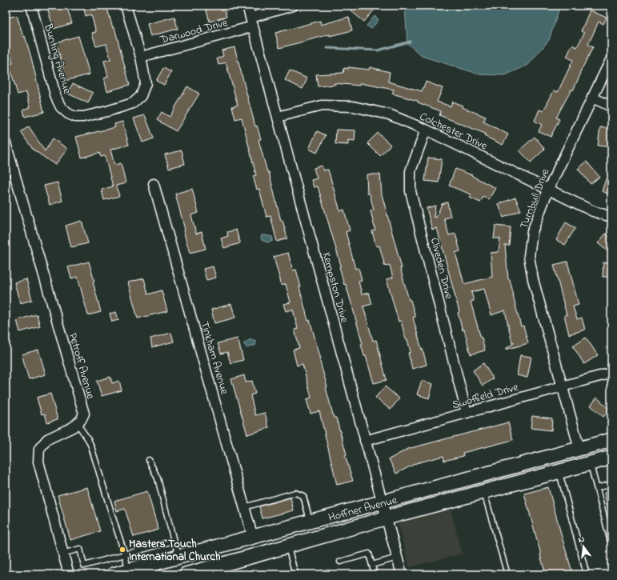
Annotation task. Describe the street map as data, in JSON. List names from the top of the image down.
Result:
{
  "streets": {
    "main road": ["Hoffner Avenue"],
    "street": [
      "Darwood Drive",
      "Bunting Avenue",
      "Colchester Drive",
      "Turnbull Drive",
      "Cliveden Drive",
      "Kempston Drive",
      "Tinkham Avenue",
      "Petroff Avenue",
      "Swoffield Drive"
    ]
  },
  "crossings": [
    ["Darwood Drive", "Bunting Avenue"],
    ["Darwood Drive", "Kempston Drive"],
    ["Colchester Drive", "Turnbull Drive"],
    ["Colchester Drive", "Cliveden Drive"],
    ["Colchester Drive", "Kempston Drive"],
    ["Turnbull Drive", "Swoffield Drive"],
    ["Turnbull Drive", "Hoffner Avenue"],
    ["Cliveden Drive", "Swoffield Drive"],
    ["Kempston Drive", "Swoffield Drive"],
    ["Kempston Drive", "Hoffner Avenue"],
    ["Tinkham Avenue", "Hoffner Avenue"]
  ],
  "places": ["Masters Touch International Church"],
  "north": "top"
}
